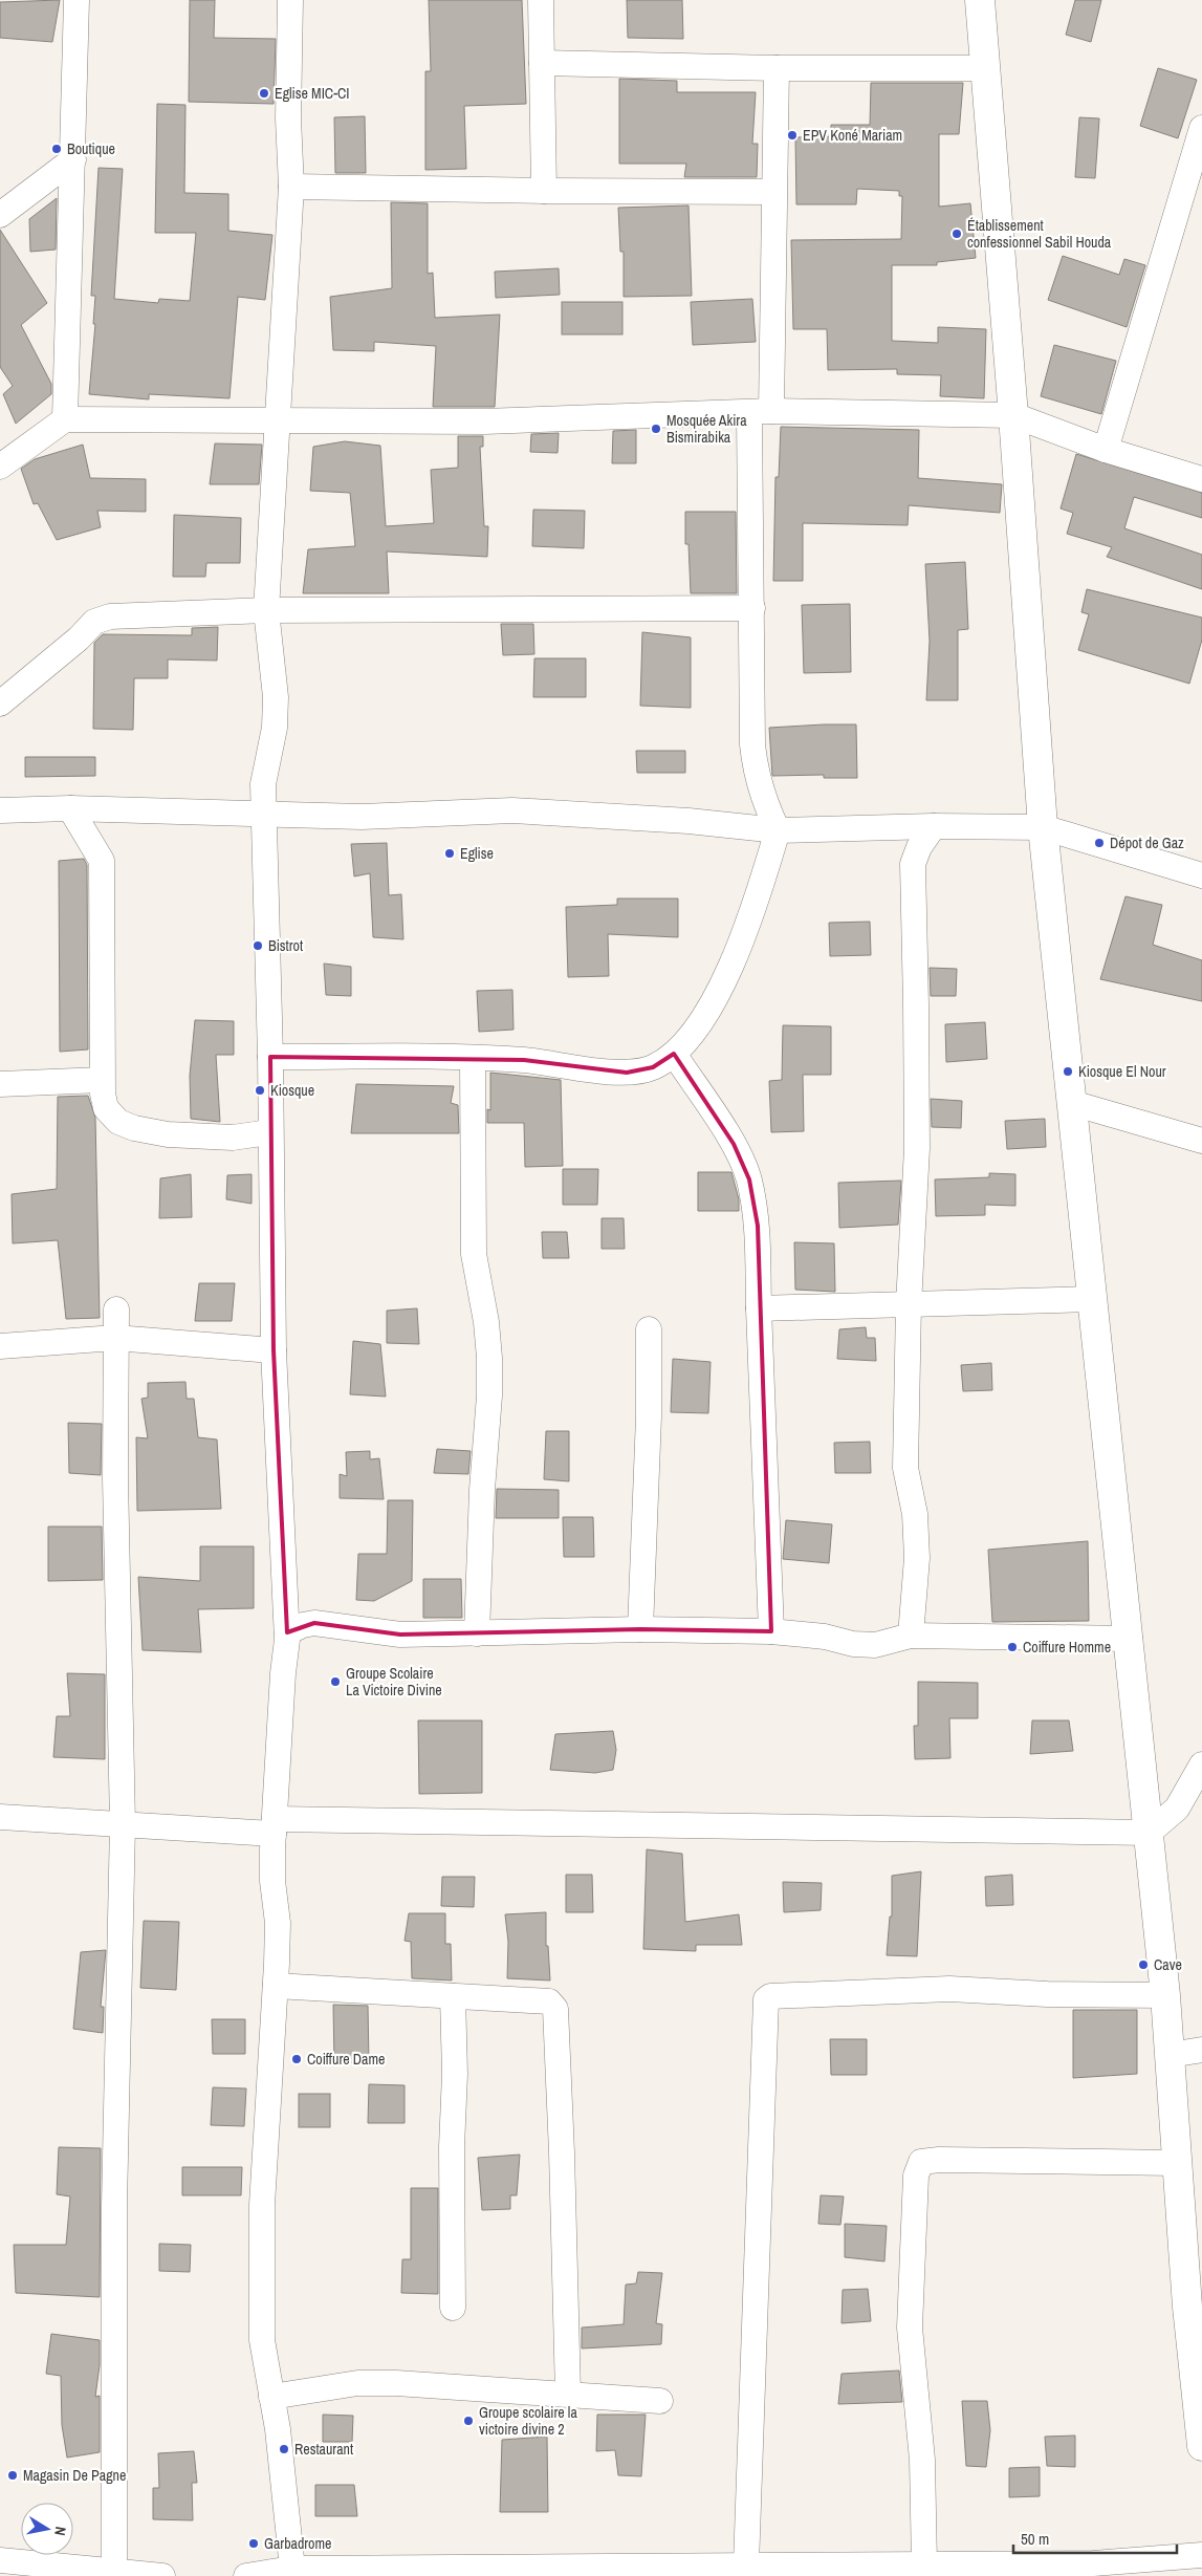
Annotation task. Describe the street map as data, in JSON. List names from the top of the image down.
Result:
{
  "places": [
    "Eglise MIC-CI",
    "EPV Koné Mariam",
    "Boutique",
    "Établissement confessionnel Sabil Houda",
    "Mosquée Akira Bismirabika",
    "Dépot de Gaz",
    "Eglise",
    "Bistrot",
    "Kiosque El Nour",
    "Kiosque",
    "Coiffure Homme",
    "Groupe Scolaire La Victoire Divine",
    "Cave",
    "Coiffure Dame",
    "Groupe scolaire la victoire divine 2",
    "Restaurant",
    "Magasin De Pagne",
    "Garbadrome"
  ],
  "scale_bar": "50 m",
  "north": "right"
}
